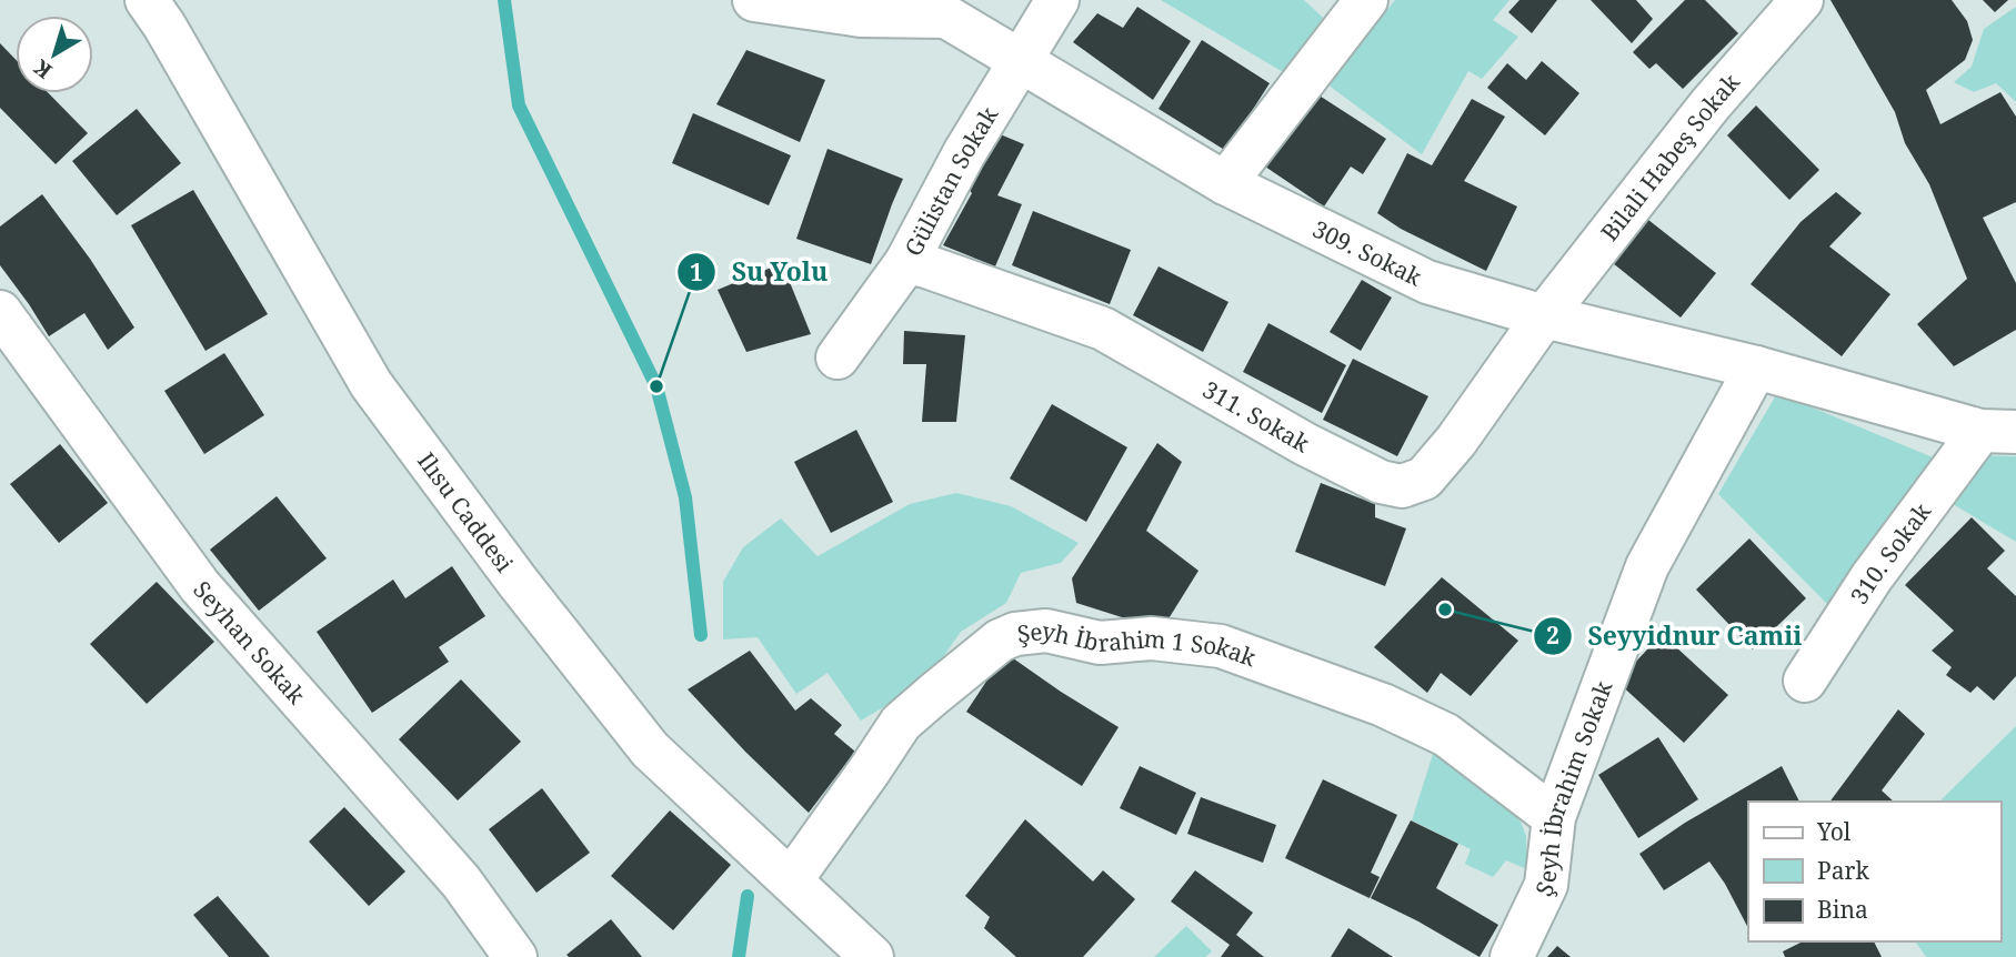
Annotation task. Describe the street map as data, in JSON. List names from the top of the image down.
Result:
{
  "streets": {
    "street": [
      "Bilali Habeş Sokak",
      "Gülistan Sokak",
      "309. Sokak",
      "311. Sokak",
      "Ilısu Caddesi",
      "310. Sokak",
      "Seyhan Sokak",
      "Şeyh İbrahim 1 Sokak",
      "Şeyh İbrahim Sokak"
    ]
  },
  "crossings": [
    ["Bilali Habeş Sokak", "309. Sokak"],
    ["Bilali Habeş Sokak", "311. Sokak"],
    ["Gülistan Sokak", "309. Sokak"],
    ["Gülistan Sokak", "311. Sokak"],
    ["309. Sokak", "311. Sokak"],
    ["309. Sokak", "310. Sokak"],
    ["309. Sokak", "Şeyh İbrahim Sokak"],
    ["Ilısu Caddesi", "Şeyh İbrahim 1 Sokak"],
    ["Şeyh İbrahim 1 Sokak", "Şeyh İbrahim Sokak"]
  ],
  "places": ["Su Yolu", "Seyyidnur Camii"],
  "legend": ["Yol", "Park", "Bina"],
  "north": "bottom left"
}
